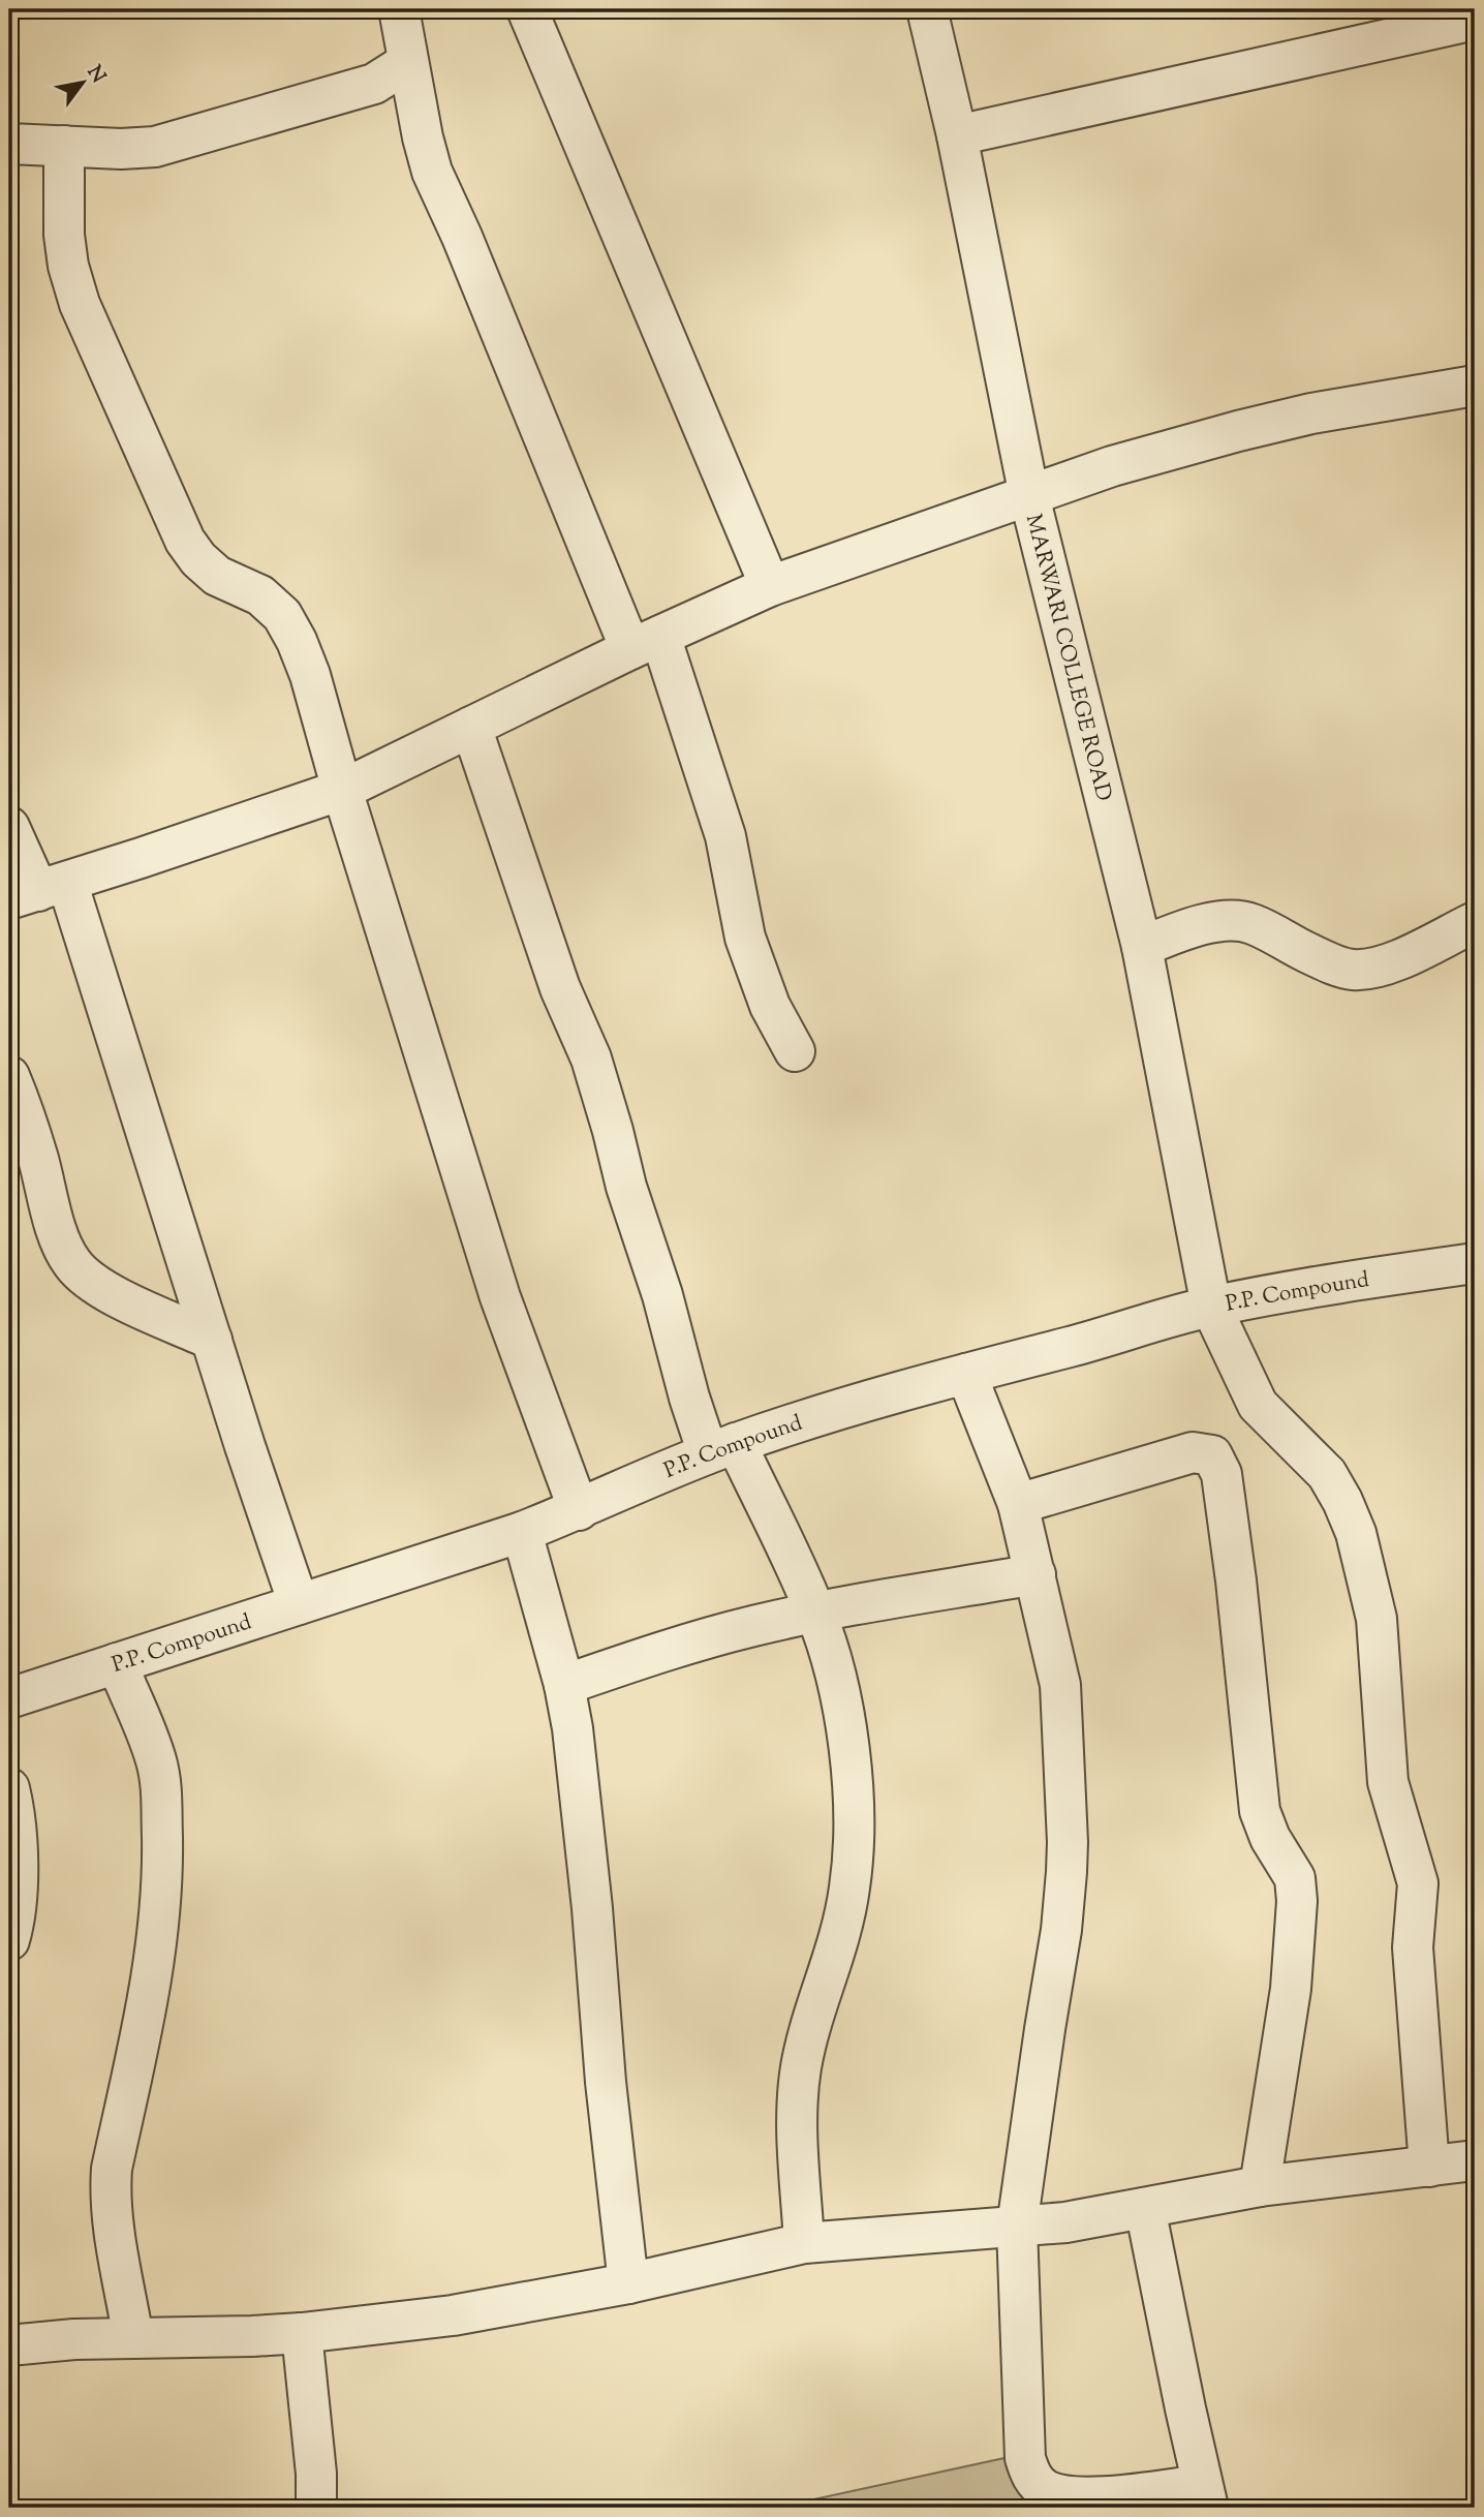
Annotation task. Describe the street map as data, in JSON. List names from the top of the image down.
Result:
{
  "streets": {
    "street": ["MARWARI COLLEGE ROAD", "P.P. Compound"]
  },
  "crossings": [
    ["MARWARI COLLEGE ROAD", "P.P. Compound"]
  ],
  "north": "top right"
}
